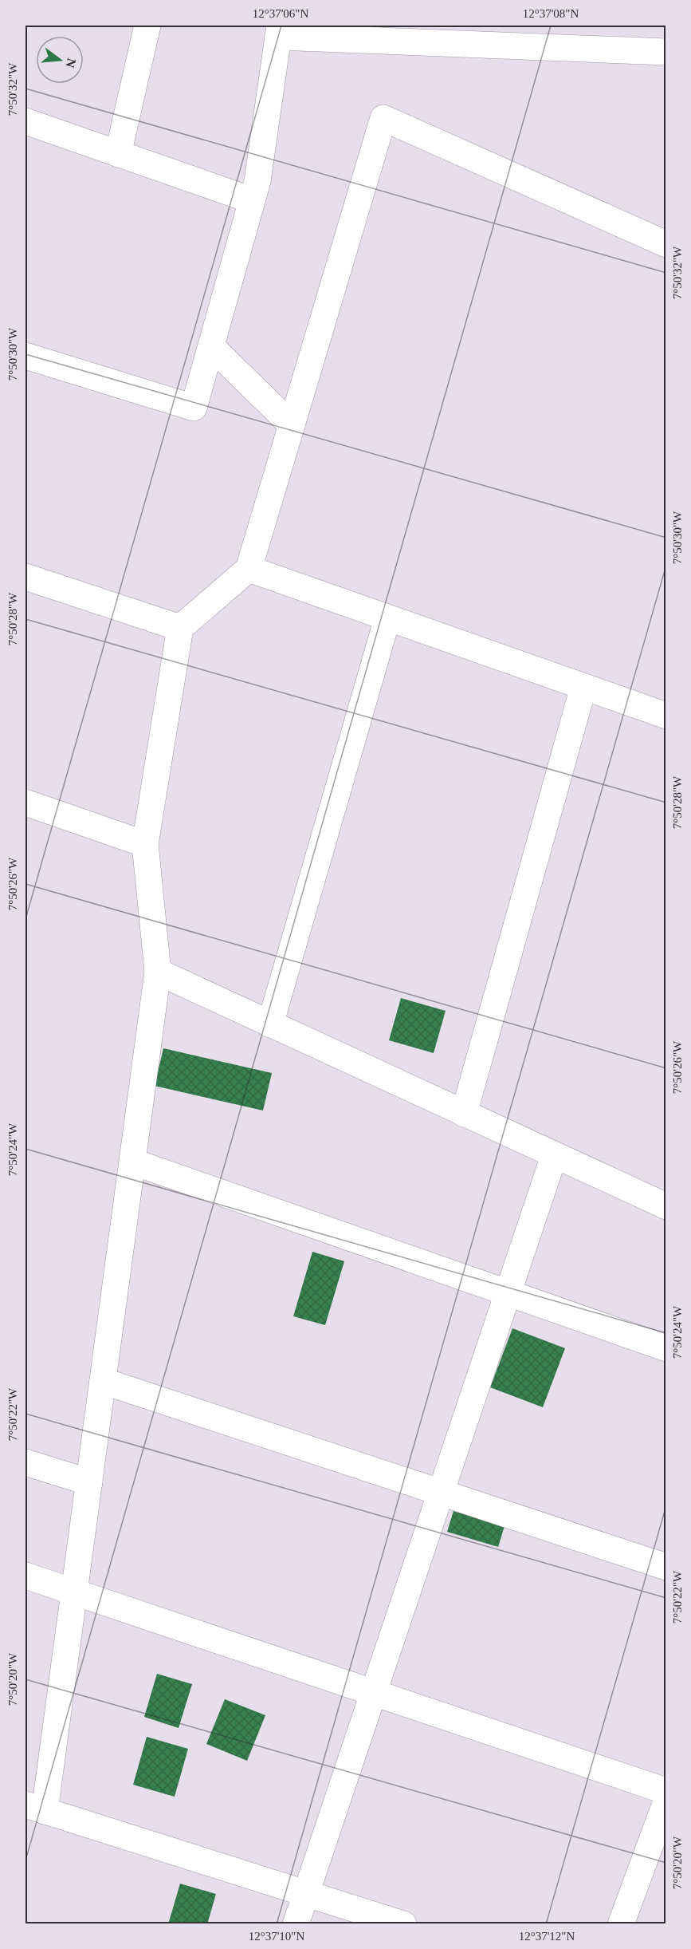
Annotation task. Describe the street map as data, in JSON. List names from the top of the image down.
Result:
{
  "north": "right",
  "coordinates": [
    "12°37'06\"N",
    "12°37'08\"N",
    "7°50'32\"W",
    "7°50'30\"W",
    "7°50'28\"W",
    "7°50'26\"W",
    "7°50'24\"W",
    "7°50'22\"W",
    "7°50'20\"W",
    "12°37'10\"N",
    "12°37'12\"N"
  ]
}
